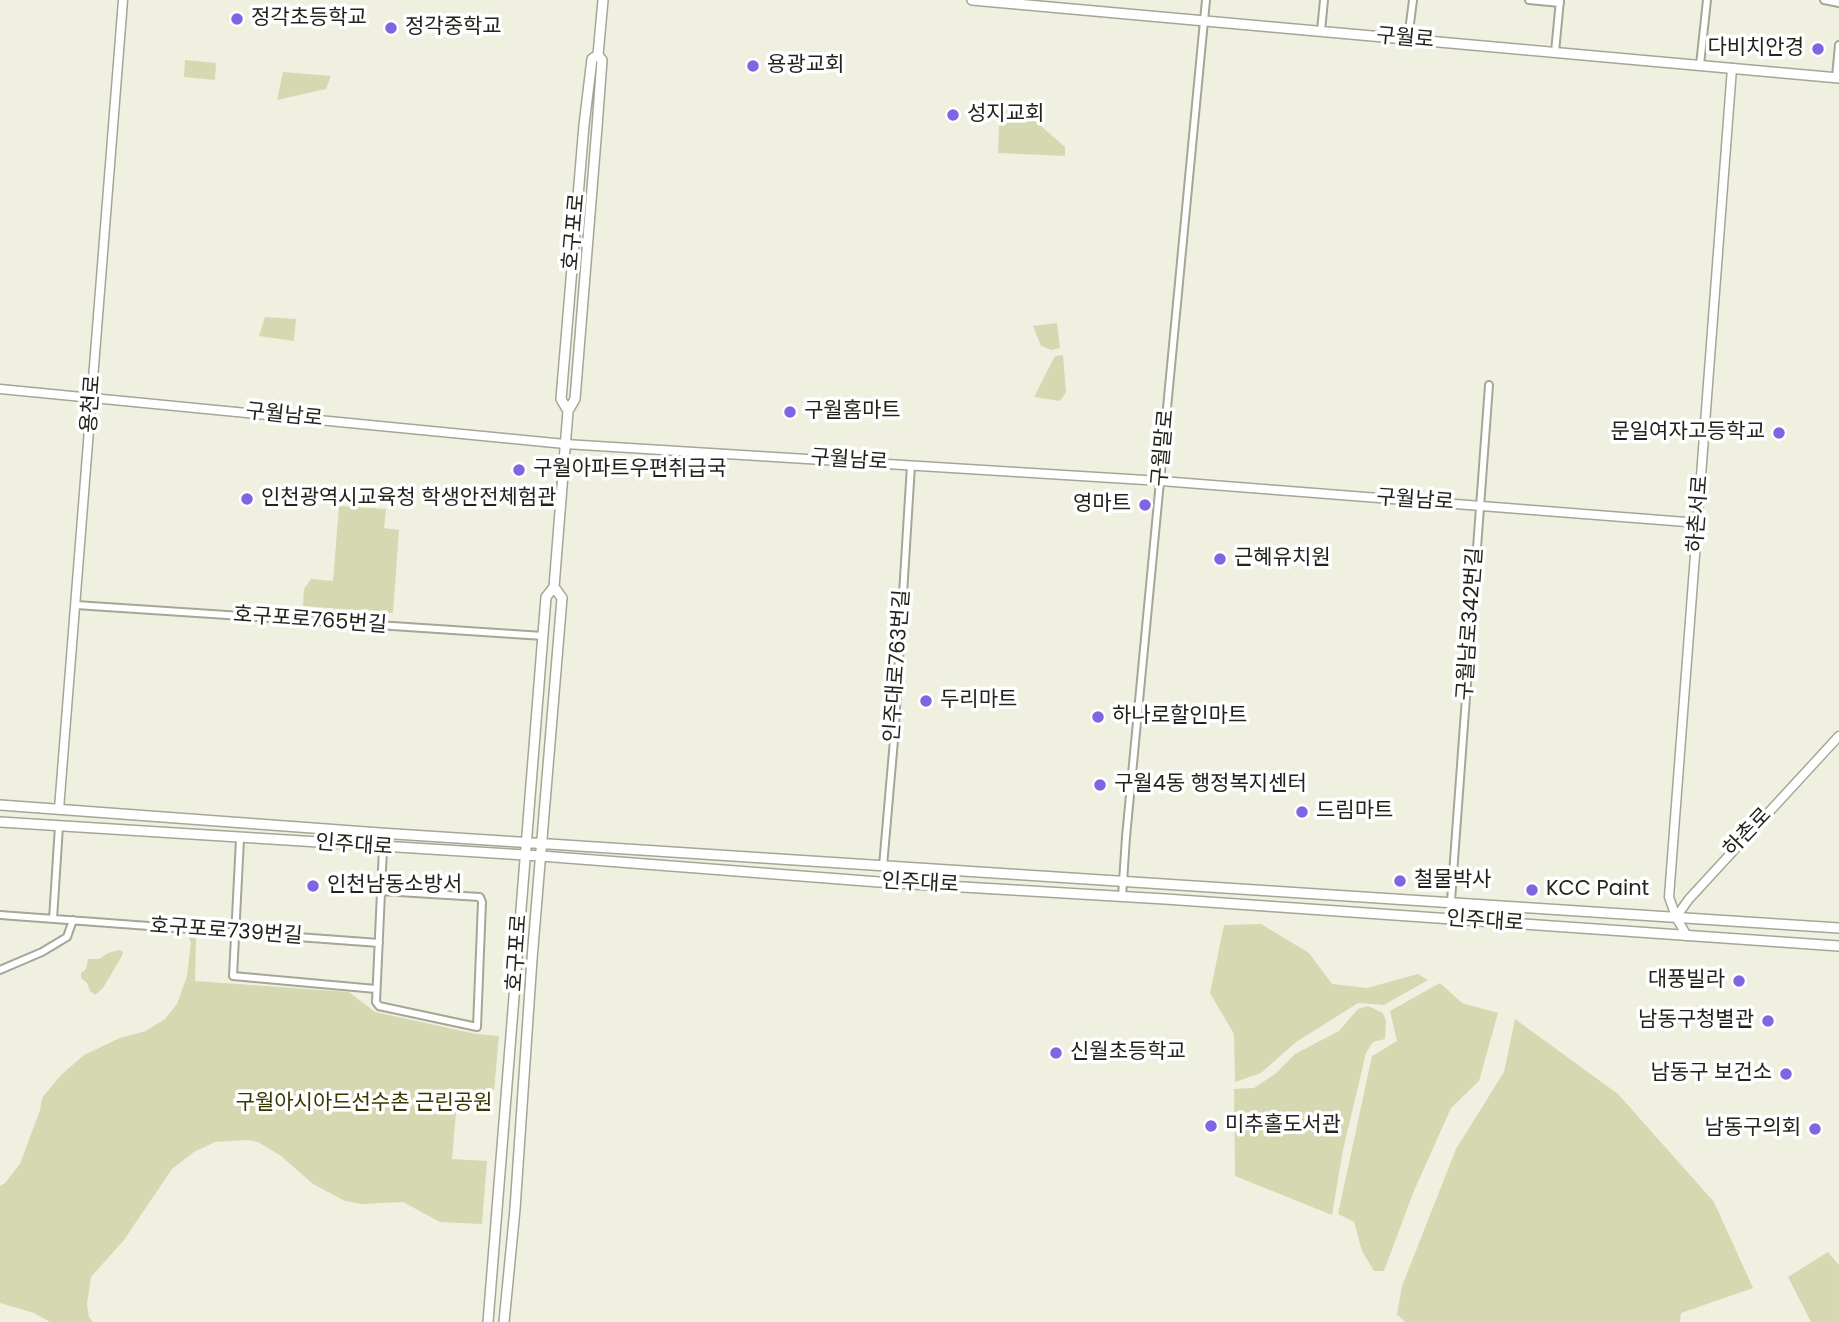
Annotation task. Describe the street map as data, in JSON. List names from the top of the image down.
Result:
{
  "streets": {
    "main road": ["구월로", "호구포로", "인주대로"],
    "street": [
      "용천로",
      "구월남로",
      "구월말로",
      "하촌서로",
      "호구포로765번길",
      "구월남로342번길",
      "인주대로763번길",
      "하촌로",
      "호구포로739번길"
    ]
  },
  "crossings": [
    ["구월로", "구월말로"],
    ["구월로", "하촌서로"],
    ["호구포로", "구월남로"],
    ["호구포로", "호구포로765번길"],
    ["호구포로", "인주대로"],
    ["용천로", "구월남로"],
    ["용천로", "호구포로765번길"],
    ["용천로", "인주대로"],
    ["구월남로", "구월말로"],
    ["구월남로", "하촌서로"],
    ["구월남로", "구월남로342번길"],
    ["구월남로", "인주대로763번길"],
    ["구월말로", "인주대로"],
    ["하촌서로", "하촌로"],
    ["하촌서로", "인주대로"],
    ["구월남로342번길", "인주대로"],
    ["인주대로763번길", "인주대로"],
    ["하촌로", "인주대로"]
  ],
  "parks": ["구월아시아드선수촌 근린공원"],
  "places": [
    "정각초등학교",
    "정각중학교",
    "다비치안경",
    "용광교회",
    "성지교회",
    "구월홈마트",
    "문일여자고등학교",
    "구월아파트우편취급국",
    "인천광역시교육청 학생안전체험관",
    "영마트",
    "근혜유치원",
    "두리마트",
    "하나로할인마트",
    "구월4동 행정복지센터",
    "드림마트",
    "철물박사",
    "인천남동소방서",
    "KCC Paint",
    "대풍빌라",
    "남동구청별관",
    "신월초등학교",
    "남동구 보건소",
    "미추홀도서관",
    "남동구의회"
  ]
}
